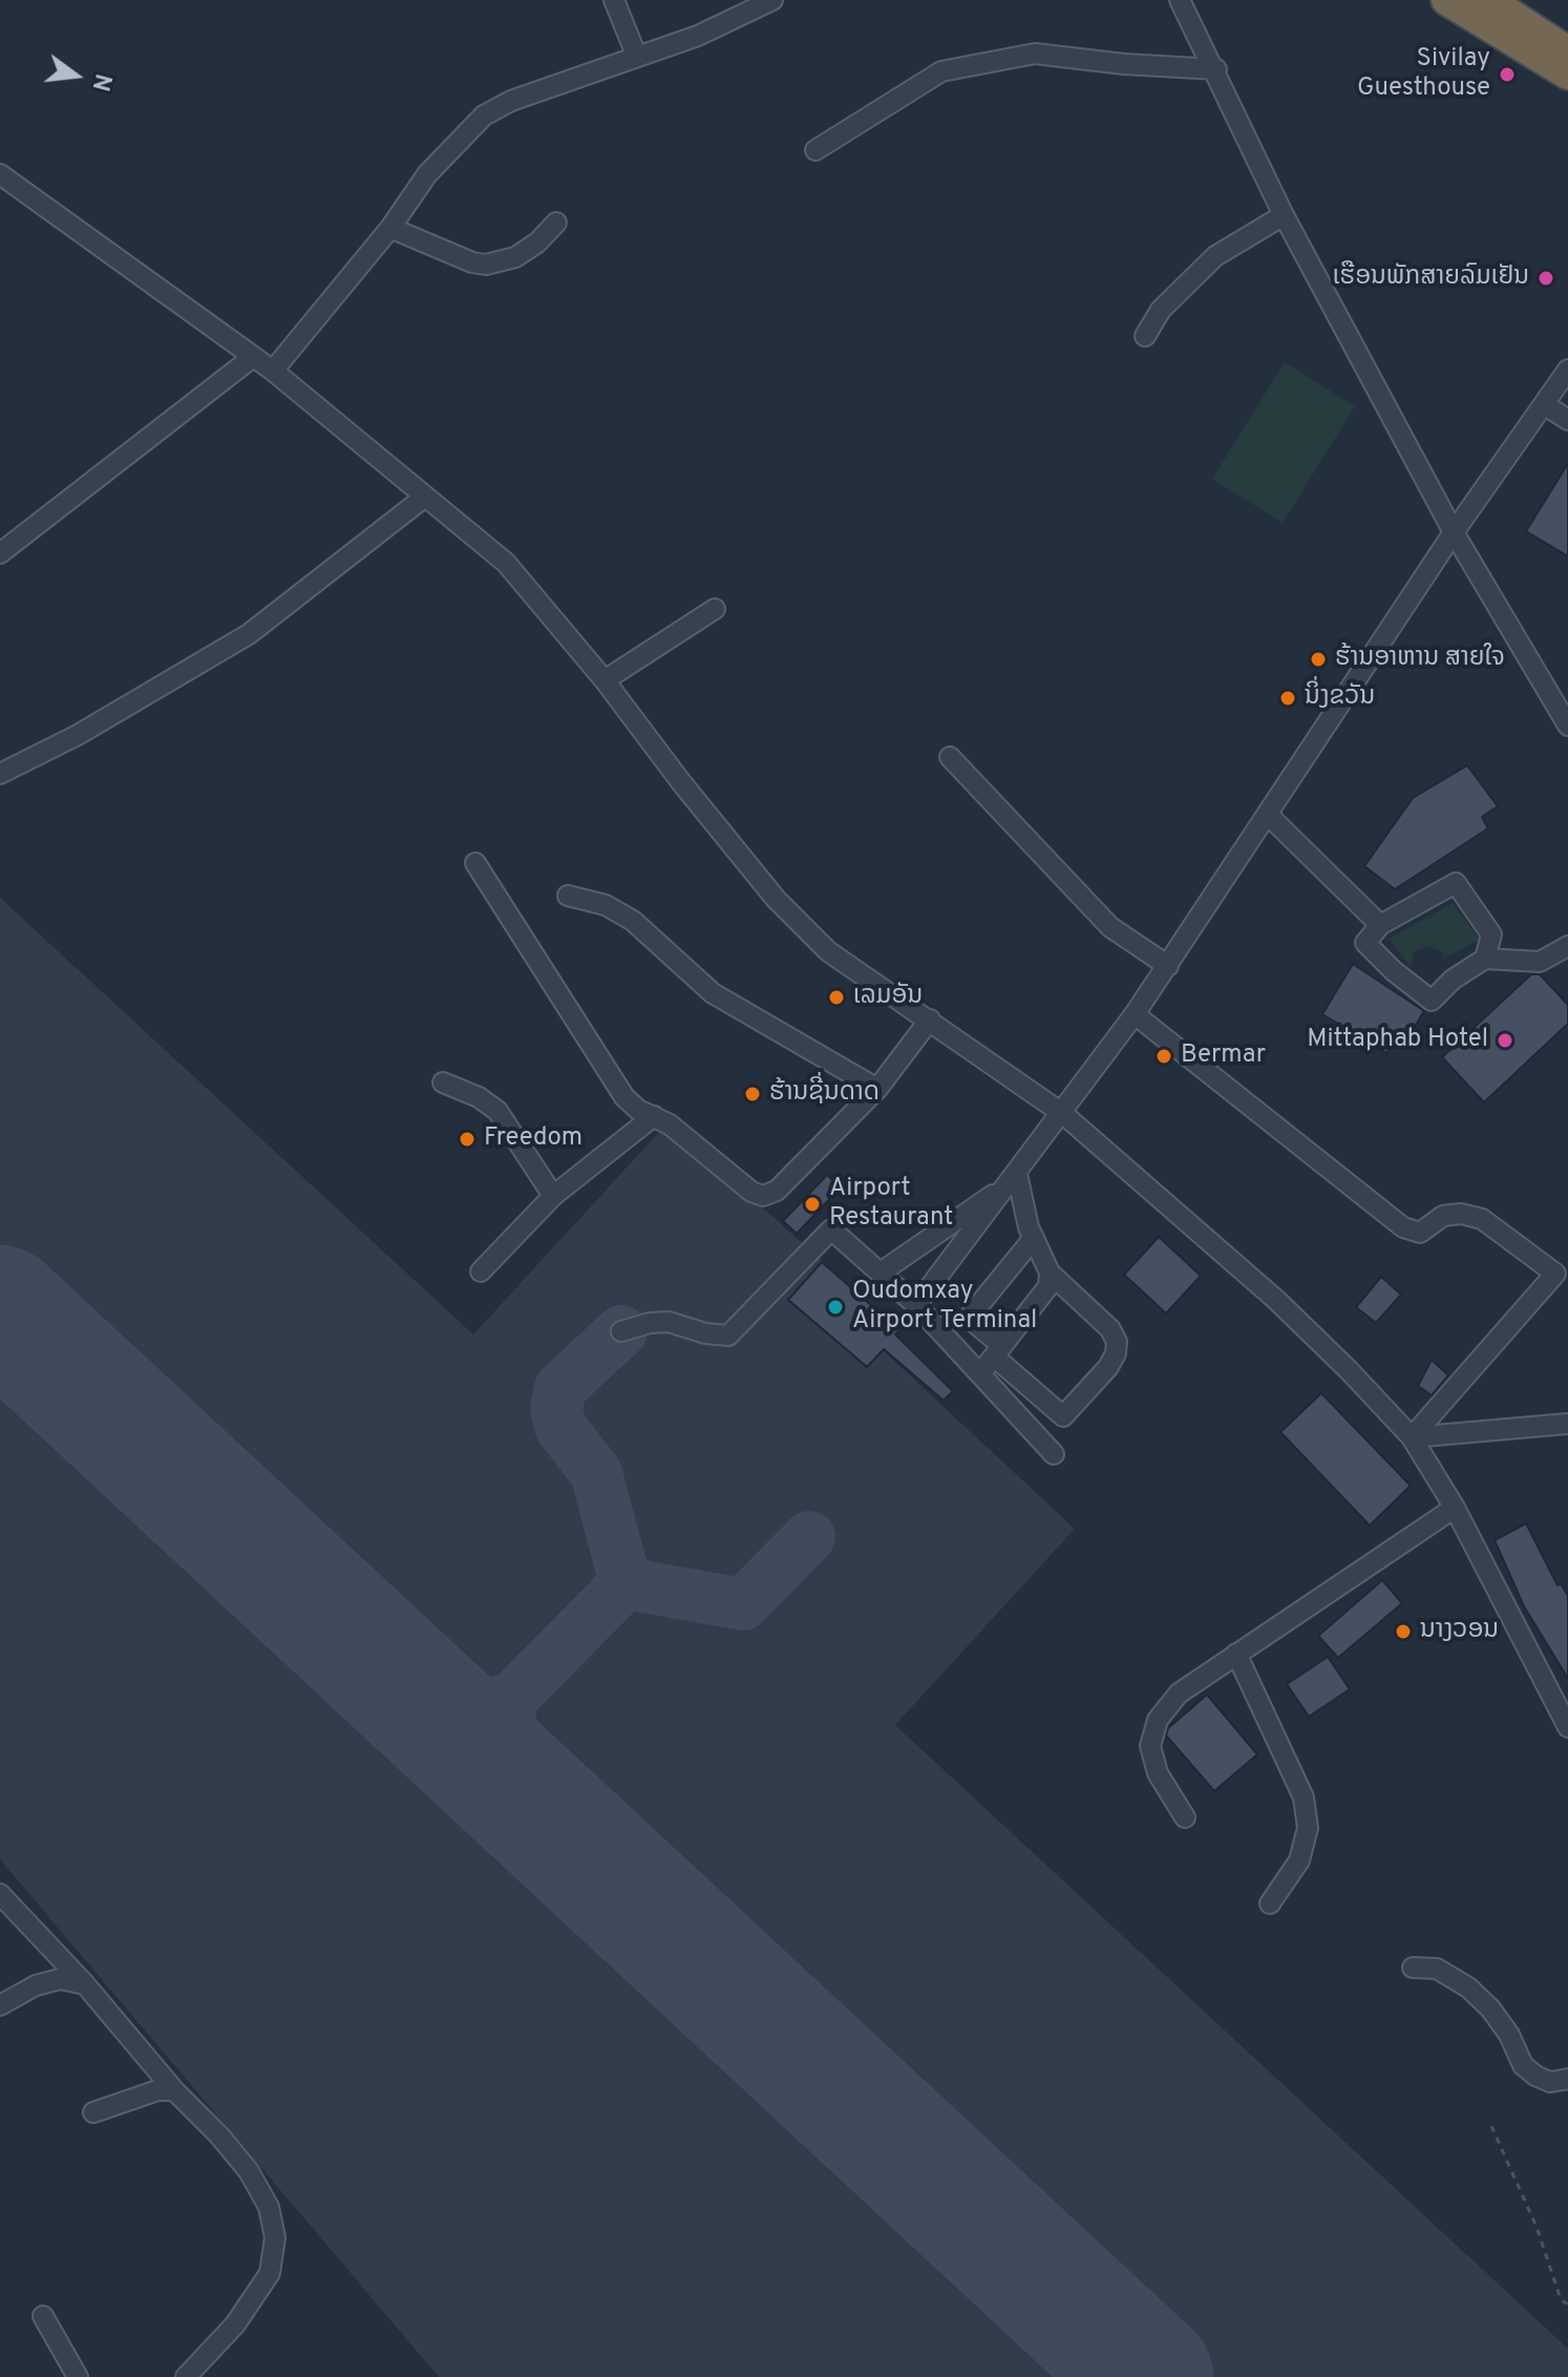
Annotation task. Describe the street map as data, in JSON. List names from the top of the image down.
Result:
{
  "places": [
    "Sivilay Guesthouse",
    "ເຮືອນພັກສາຍລົມເຢັນ",
    "ຮ້ານອາຫານ ສາຍໃຈ",
    "ນິ່ງຂວັນ",
    "ເລມອັນ",
    "Mittaphab Hotel",
    "Bermar",
    "ຮ້ານຊີ່ນດາດ",
    "Freedom",
    "Airport Restaurant",
    "Oudomxay Airport Terminal",
    "ນາງວອນ"
  ],
  "north": "right"
}
